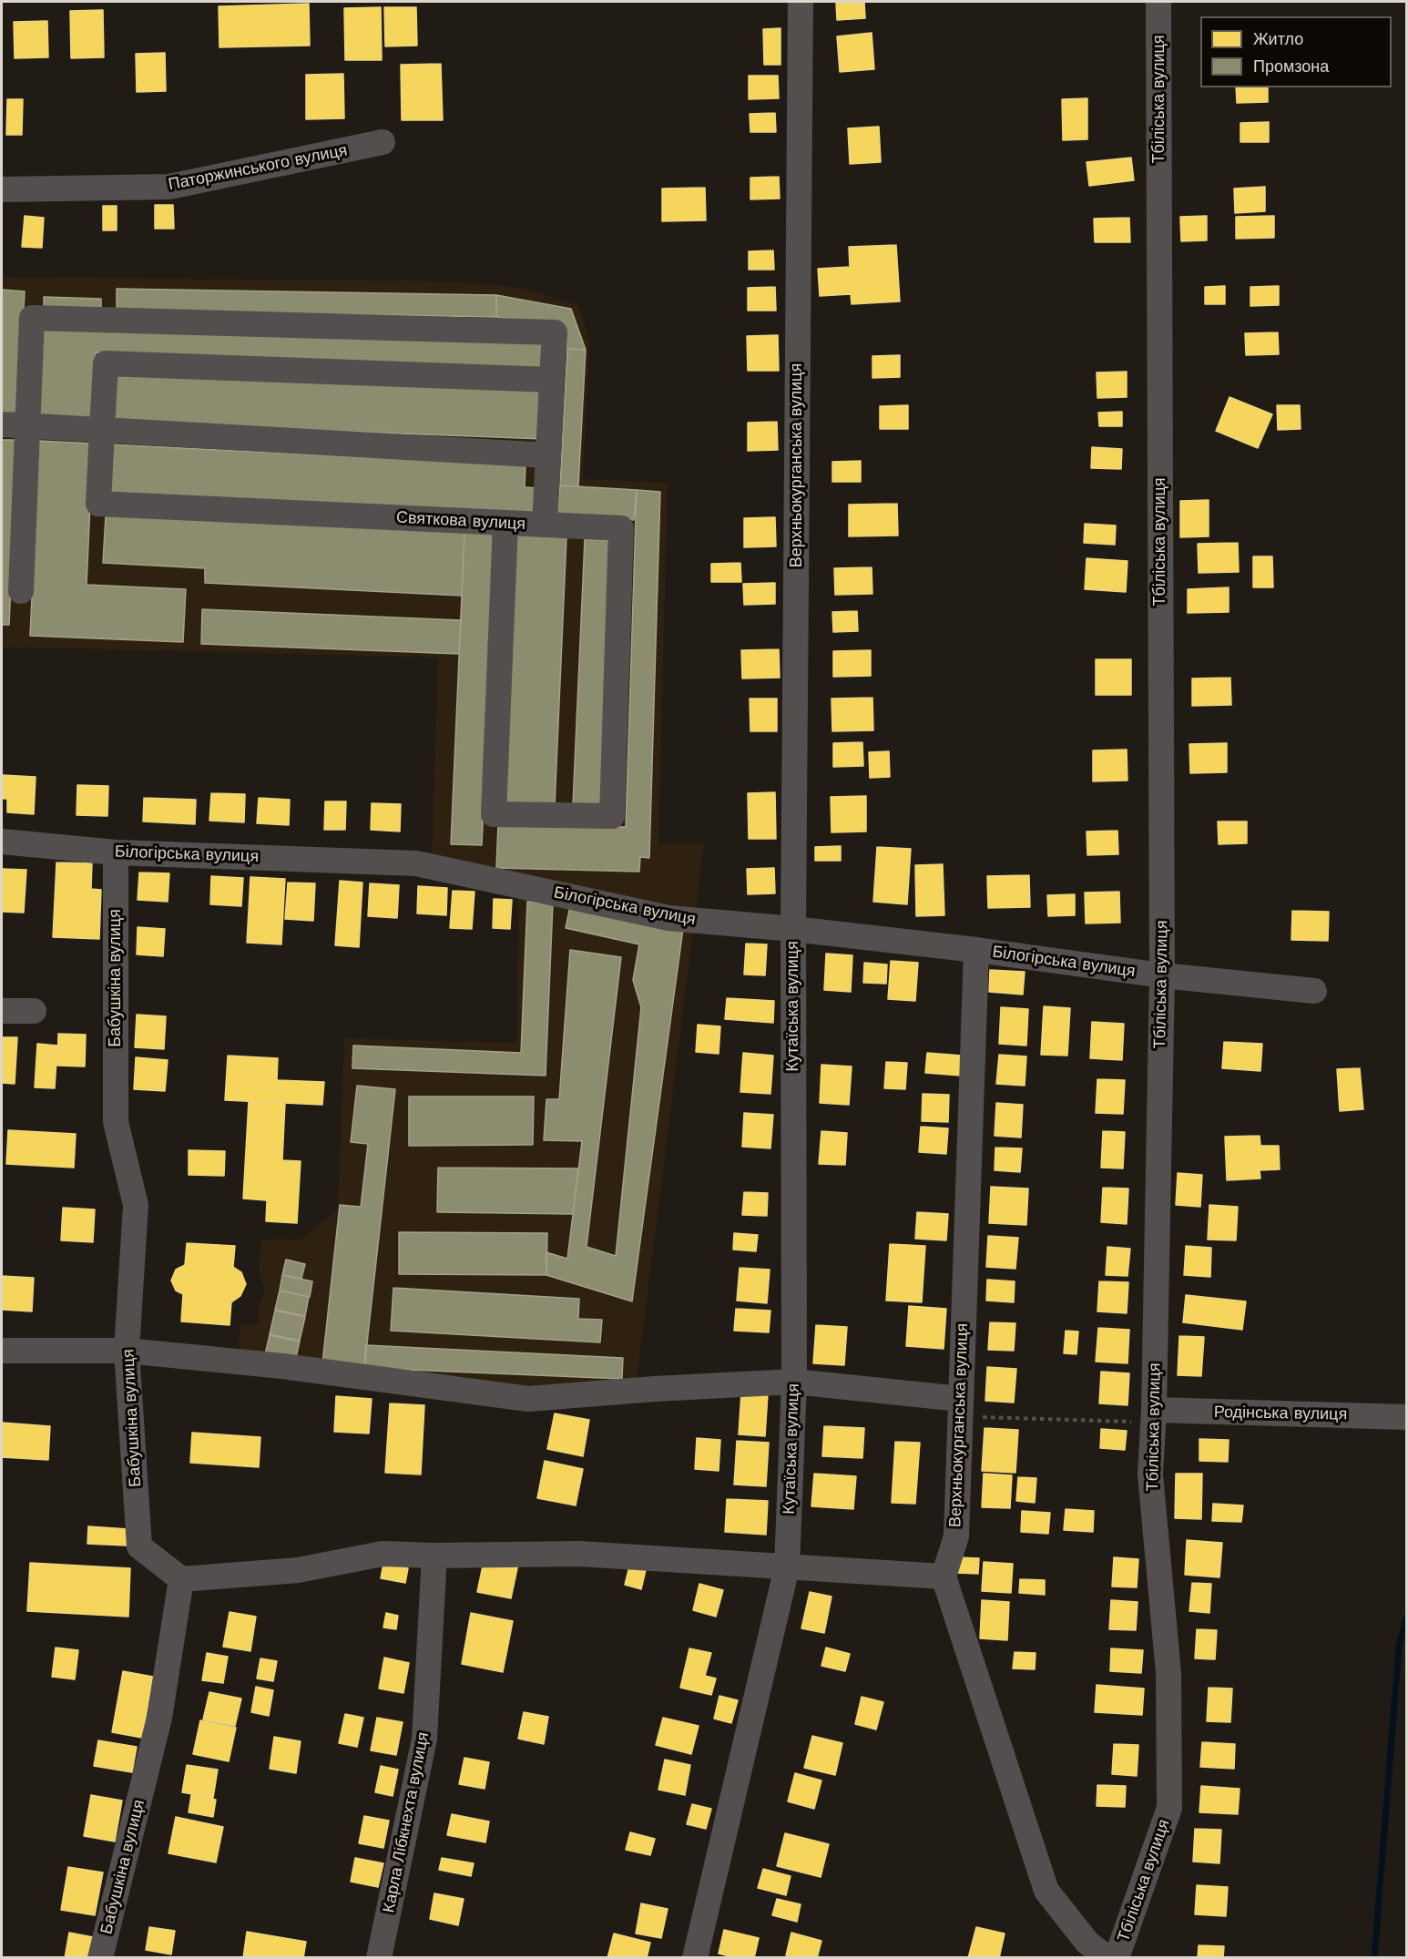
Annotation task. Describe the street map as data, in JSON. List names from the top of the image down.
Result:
{
  "streets": {
    "street": [
      "Тбіліська вулиця",
      "Паторжинського вулиця",
      "Верхньокурганська вулиця",
      "Святкова вулиця",
      "Білогірська вулиця",
      "Бабушкіна вулиця",
      "Кутаїська вулиця",
      "Родінська вулиця",
      "Карла Лібкнехта вулиця"
    ]
  },
  "crossings": [
    ["Тбіліська вулиця", "Білогірська вулиця"],
    ["Тбіліська вулиця", "Родінська вулиця"],
    ["Верхньокурганська вулиця", "Білогірська вулиця"],
    ["Верхньокурганська вулиця", "Кутаїська вулиця"],
    ["Білогірська вулиця", "Бабушкіна вулиця"],
    ["Білогірська вулиця", "Кутаїська вулиця"]
  ],
  "legend": ["Житло", "Промзона"]
}
